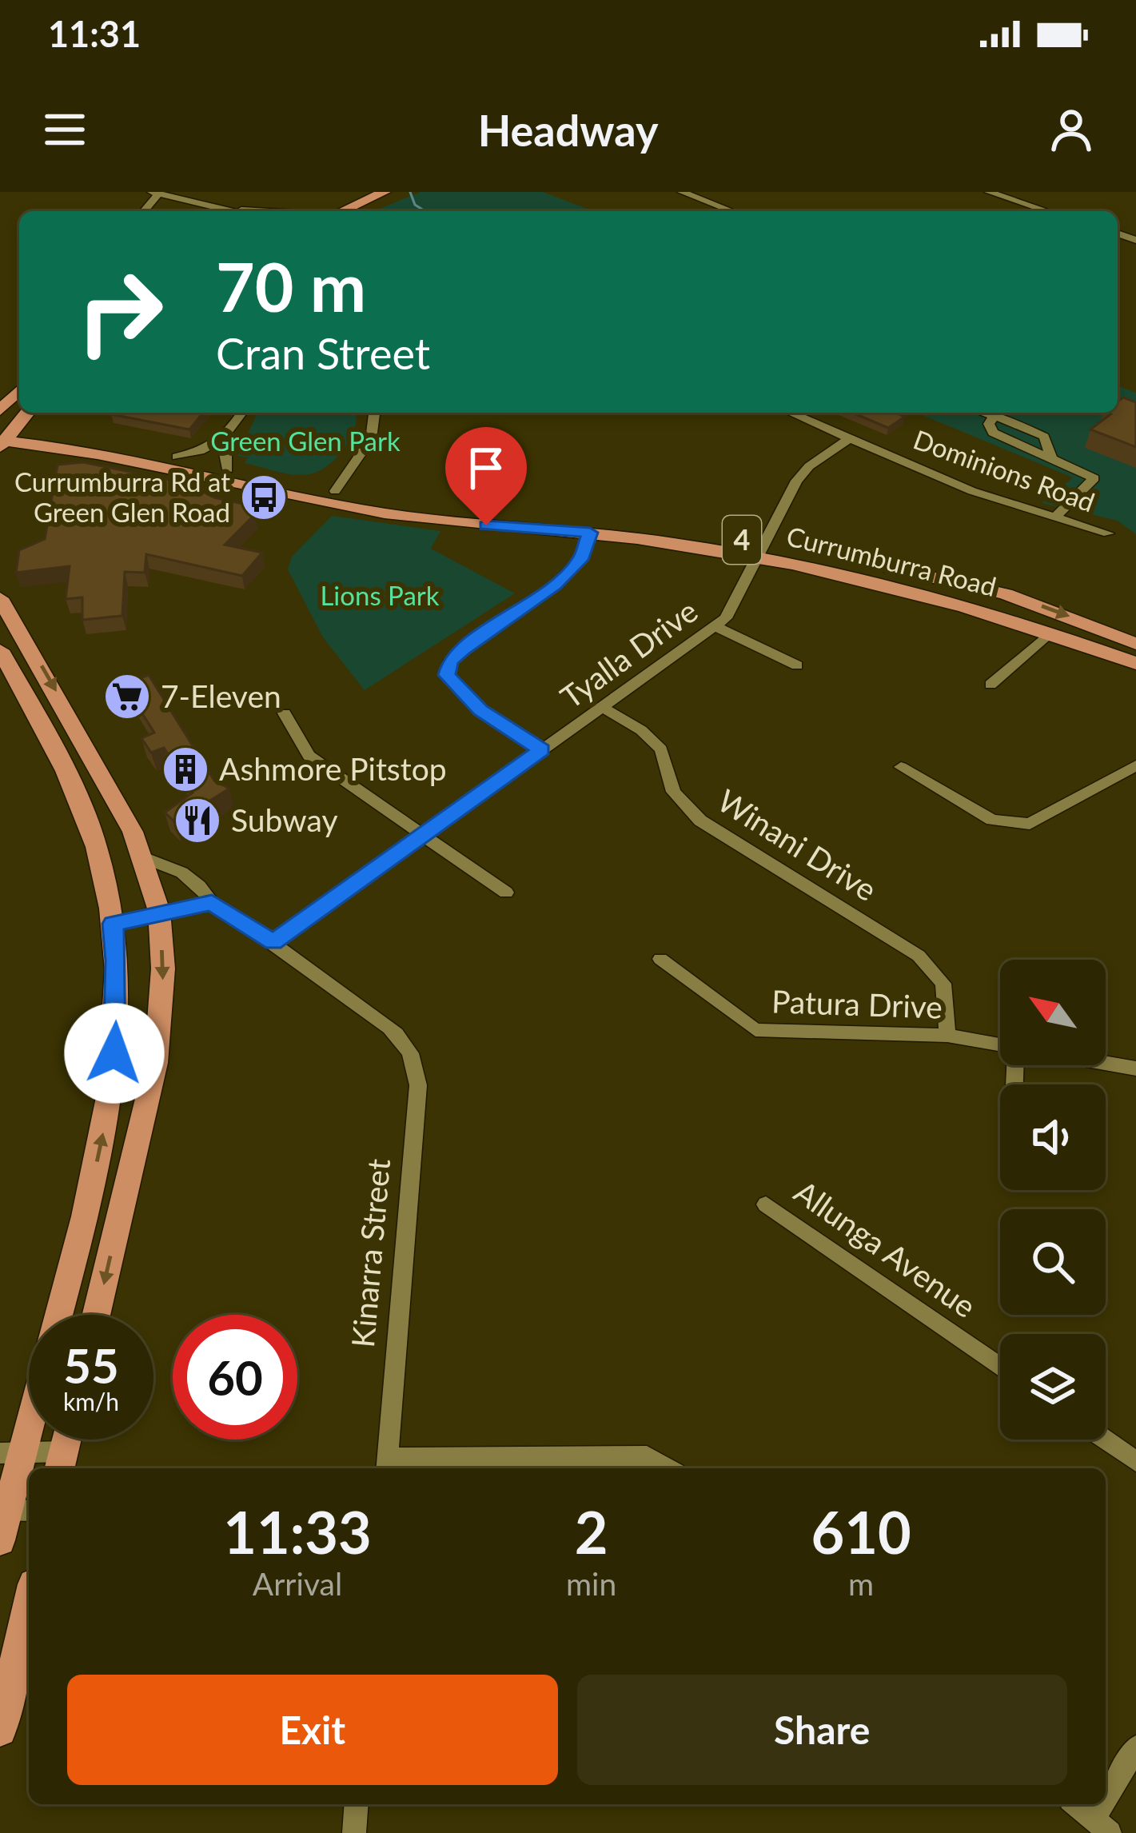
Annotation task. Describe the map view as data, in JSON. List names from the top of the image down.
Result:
{
  "streets": {
    "main road": ["4", "Currumburra Road"],
    "street": [
      "Dominions Road",
      "Tyalla Drive",
      "Winani Drive",
      "Patura Drive",
      "Allunga Avenue",
      "Kinarra Street"
    ]
  },
  "crossings": [
    ["Dominions Road", "Tyalla Drive"],
    ["Currumburra Road", "Tyalla Drive"],
    ["Tyalla Drive", "Winani Drive"],
    ["Tyalla Drive", "Kinarra Street"],
    ["Winani Drive", "Patura Drive"]
  ],
  "parks": ["Green Glen Park", "Lions Park"],
  "places": {
    "bus stop": ["Currumburra Rd at Green Glen Road"],
    "supermarket": ["7-Eleven"],
    "building": ["Ashmore Pitstop"],
    "restaurant": ["Subway"]
  },
  "north": "top left",
  "page": {
    "status": "11:31",
    "header": "Headway",
    "turn": ["70 m", "Cran Street"],
    "speed": "55 km/h",
    "limit": "60",
    "eta": [
      "11:33",
      "Arrival",
      "2",
      "min",
      "610",
      "m"
    ],
    "buttons": ["Exit", "Share"]
  }
}
